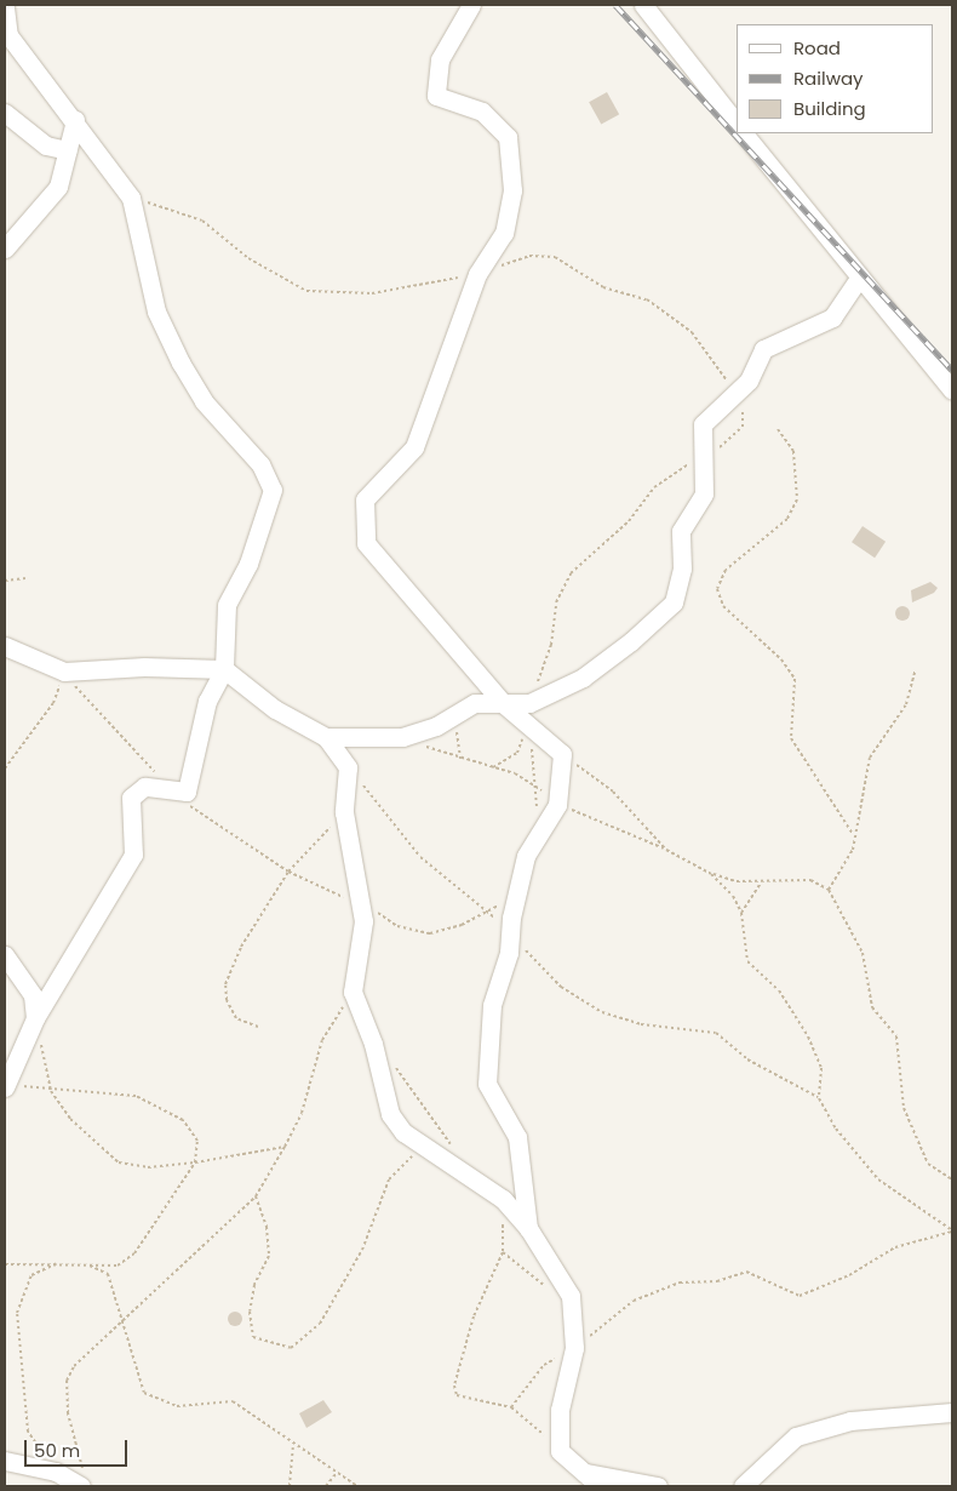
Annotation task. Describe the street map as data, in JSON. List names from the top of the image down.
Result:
{
  "legend": ["Road", "Railway", "Building"],
  "scale_bar": "50 m"
}
